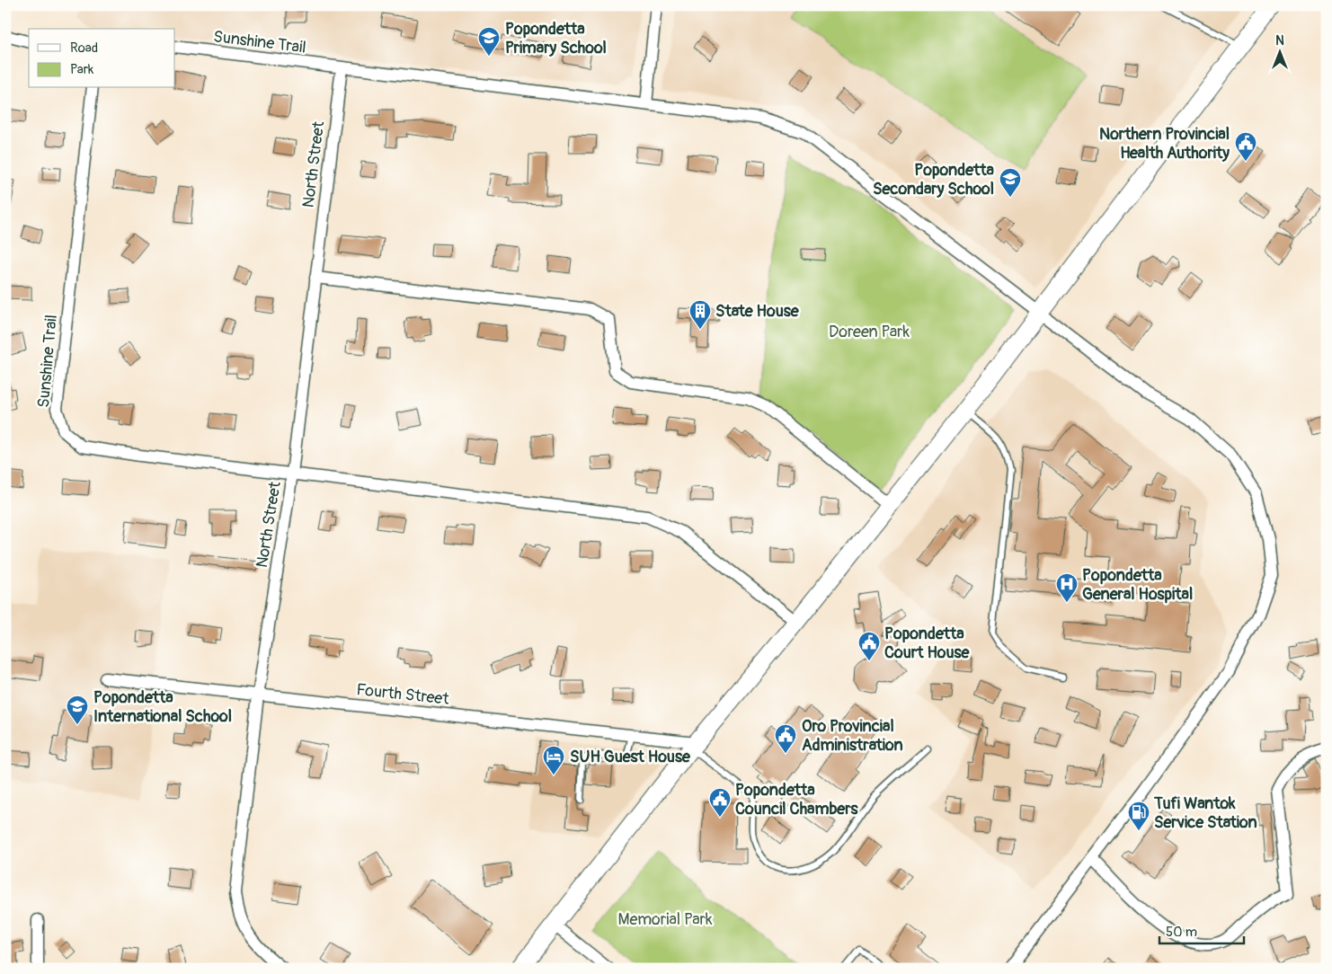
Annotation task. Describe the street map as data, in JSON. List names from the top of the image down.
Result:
{
  "streets": {
    "street": ["Sunshine Trail", "North Street", "Fourth Street"]
  },
  "crossings": [
    ["Sunshine Trail", "North Street"],
    ["North Street", "Fourth Street"]
  ],
  "parks": ["Doreen Park", "Memorial Park"],
  "places": {
    "school or university": ["Popondetta Primary School", "Popondetta Secondary School", "Popondetta International School"],
    "public building": [
      "Northern Provincial Health Authority",
      "Popondetta Court House",
      "Oro Provincial Administration",
      "Popondetta Council Chambers"
    ],
    "building": ["State House"],
    "hospital": ["Popondetta General Hospital"],
    "hotel": ["SUH Guest House"],
    "fuel station": ["Tufi Wantok Service Station"]
  },
  "legend": ["Road", "Park"],
  "scale_bar": "50 m",
  "north": "top"
}
